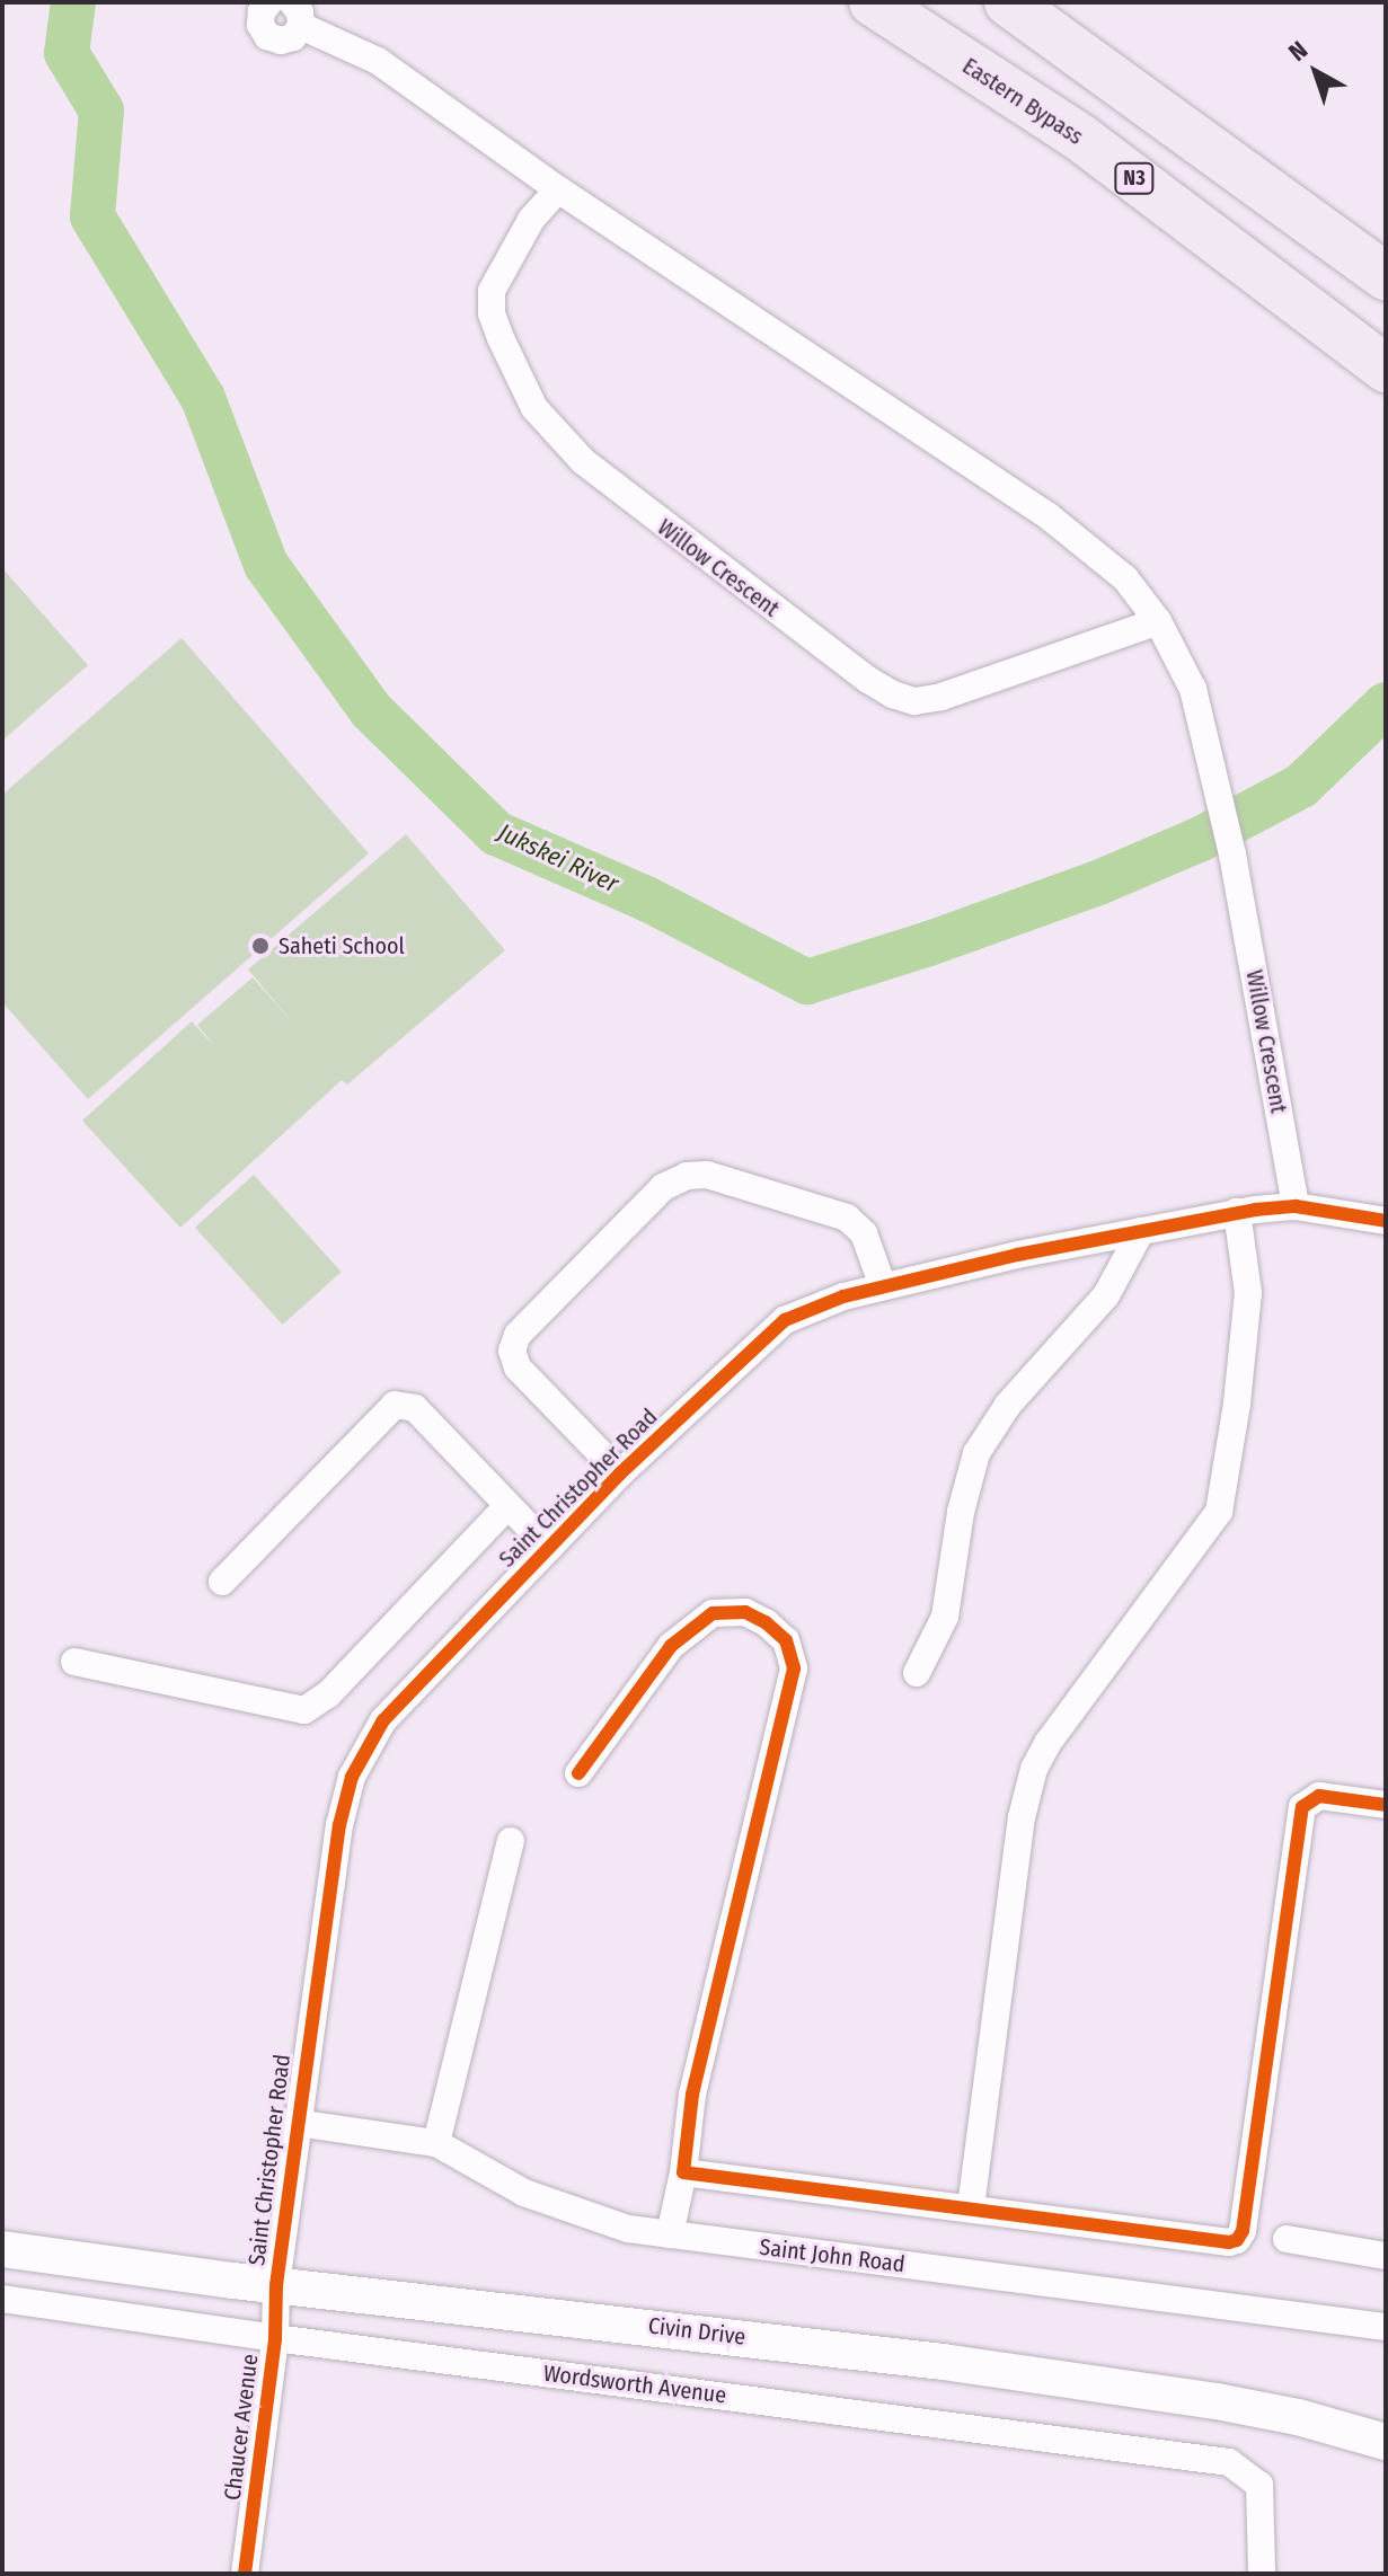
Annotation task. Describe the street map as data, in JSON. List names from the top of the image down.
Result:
{
  "streets": {
    "highway": ["Eastern Bypass", "N3"],
    "main road": ["Civin Drive"],
    "street": [
      "Willow Crescent",
      "Saint Christopher Road",
      "Saint John Road",
      "Wordsworth Avenue",
      "Chaucer Avenue"
    ]
  },
  "crossings": [
    ["Willow Crescent", "Saint Christopher Road"],
    ["Saint Christopher Road", "Saint John Road"],
    ["Saint Christopher Road", "Civin Drive"],
    ["Saint Christopher Road", "Chaucer Avenue"],
    ["Civin Drive", "Chaucer Avenue"],
    ["Wordsworth Avenue", "Chaucer Avenue"]
  ],
  "water": ["Jukskei River"],
  "places": ["Saheti School"],
  "north": "top left"
}
